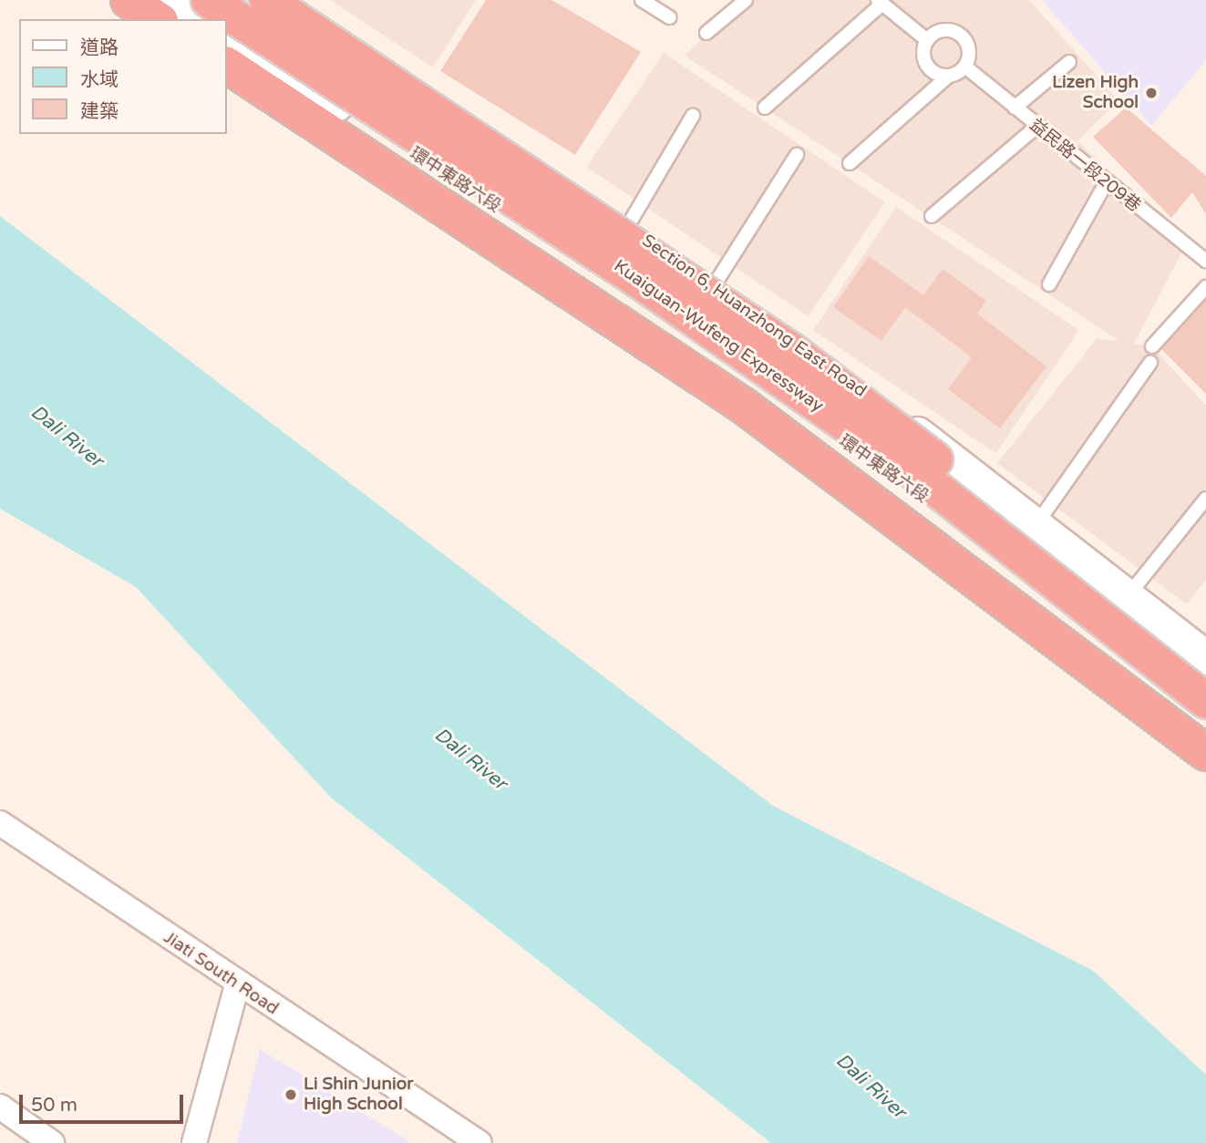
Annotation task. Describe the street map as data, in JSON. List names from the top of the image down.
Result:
{
  "streets": {
    "highway": ["Kuaiguan-Wufeng Expressway"],
    "street": ["環中東路六段", "Section 6, Huanzhong East Road", "Jiati South Road"],
    "lane": ["益民路一段209巷"]
  },
  "water": ["Dali River"],
  "places": ["Lizen High School", "Li Shin Junior High School"],
  "legend": ["道路", "水域", "建築"],
  "scale_bar": "50 m"
}
